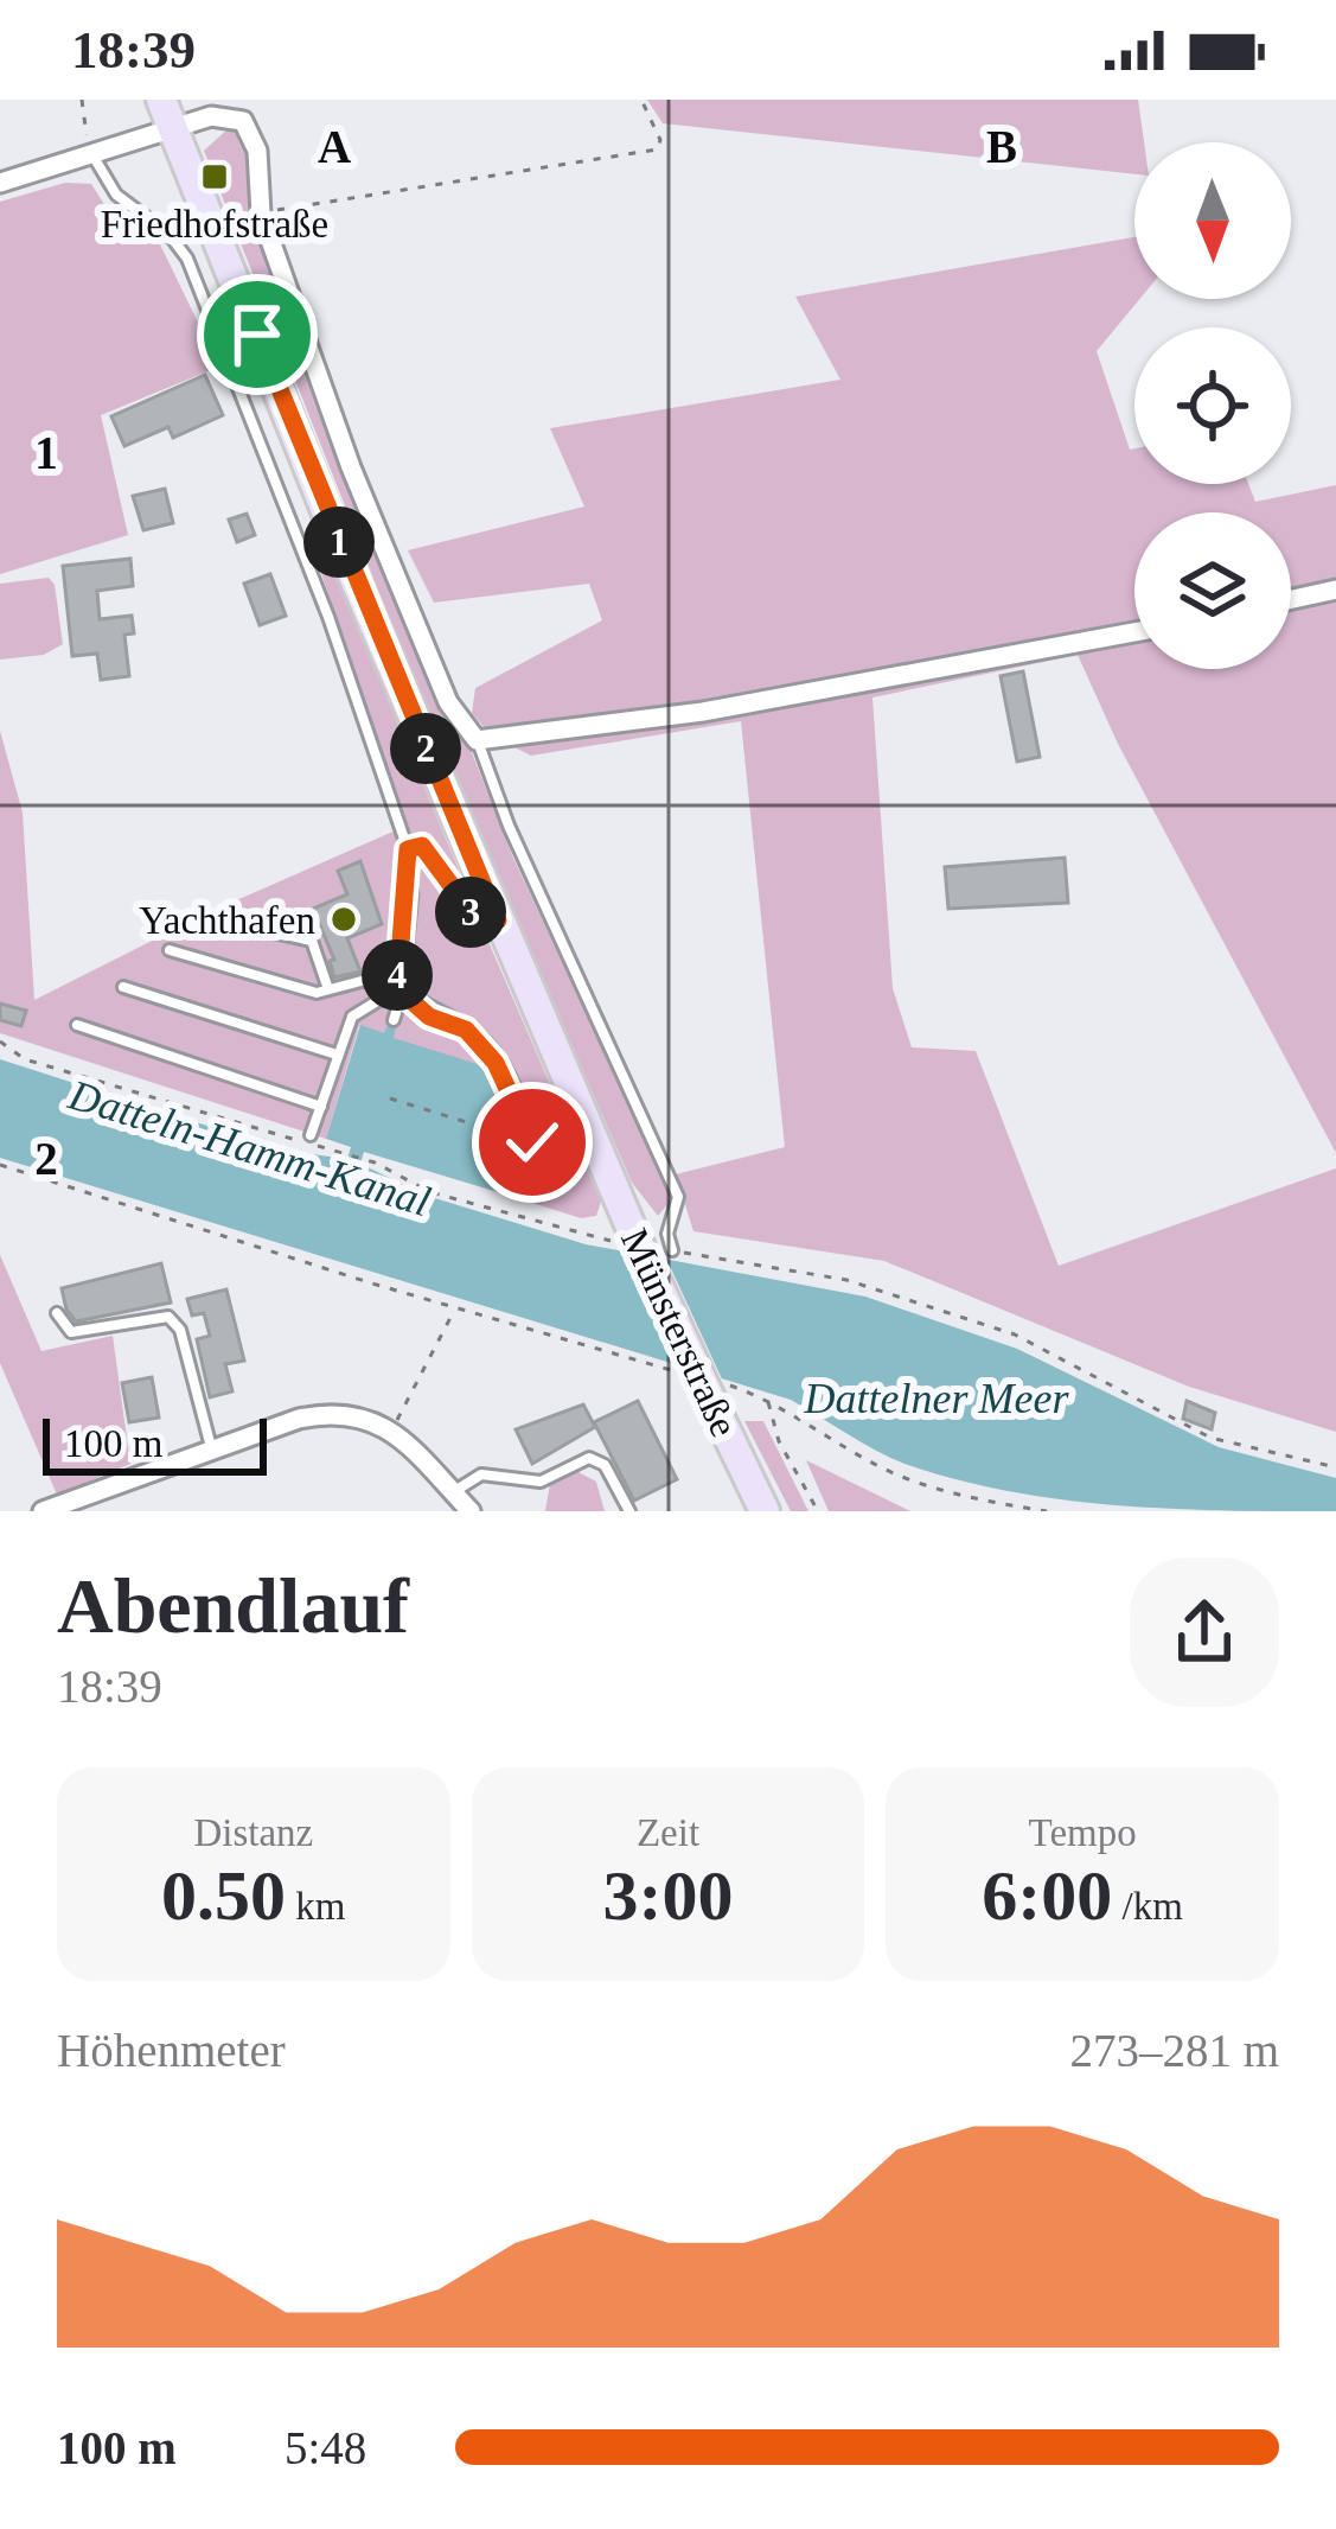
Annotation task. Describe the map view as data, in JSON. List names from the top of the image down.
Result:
{
  "streets": {
    "main road": ["Münsterstraße"]
  },
  "water": ["Datteln-Hamm-Kanal", "Dattelner Meer"],
  "places": {
    "transit": ["Friedhofstraße"],
    "other": ["Yachthafen"]
  },
  "scale_bar": "100 m",
  "north": "bottom",
  "page": {
    "status": "18:39",
    "pins": [
      "1",
      "2",
      "3",
      "4"
    ],
    "scale": "100 m",
    "heading": ["Abendlauf", "18:39"],
    "stats": [
      ["Distanz", "0.50 km"],
      ["Zeit", "3:00"],
      ["Tempo", "6:00 /km"]
    ],
    "chart": ["Höhenmeter", "273–281 m"],
    "list": [
      {
        "name": "100 m",
        "note": "5:48"
      }
    ]
  },
  "grid": {
    "columns": ["A", "B"],
    "rows": ["1", "2"]
  }
}
